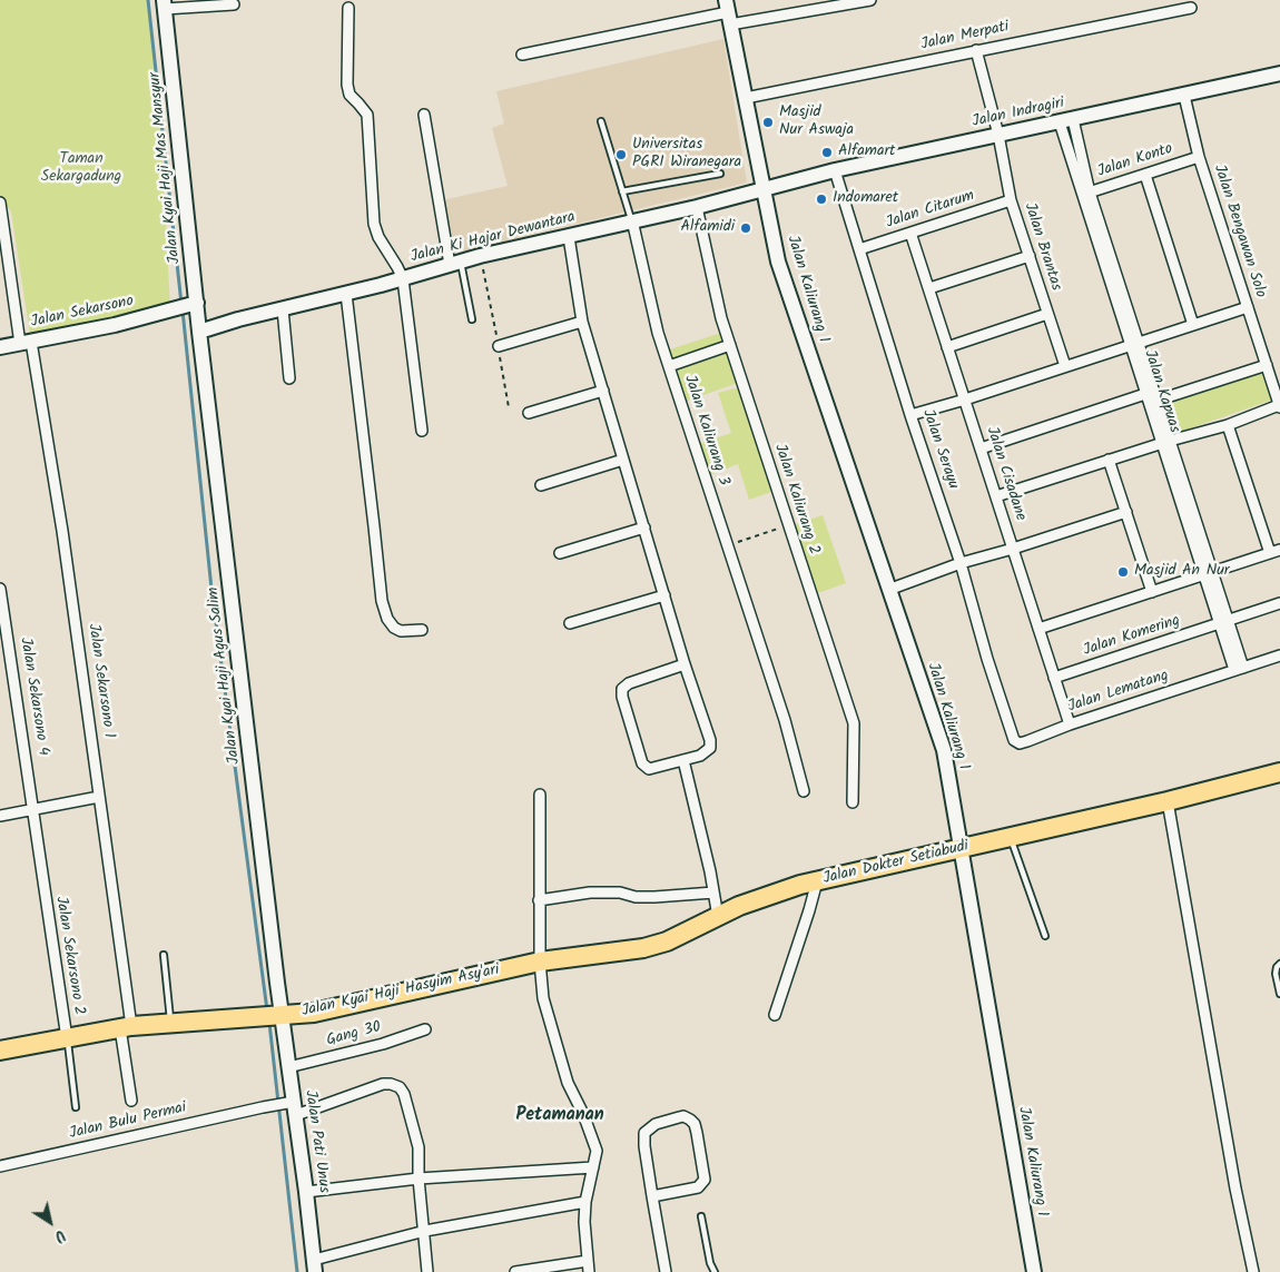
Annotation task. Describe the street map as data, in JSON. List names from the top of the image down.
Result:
{
  "streets": {
    "highway": ["Jalan Dokter Setiabudi", "Jalan Kyai Haji Hasyim Asy'ari"],
    "main road": [
      "Jalan Indragiri",
      "Jalan Kyai Haji Mas Mansyur",
      "Jalan Ki Hajar Dewantara",
      "Jalan Kaliurang 1",
      "Jalan Sekarsono",
      "Jalan Kyai Haji Agus Salim",
      "Jalan Pati Unus"
    ],
    "street": [
      "Jalan Merpati",
      "Jalan Konto",
      "Jalan Citarum",
      "Jalan Bengawan Solo",
      "Jalan Brantas",
      "Jalan Kapuas",
      "Jalan Kaliurang 3",
      "Jalan Serayu",
      "Jalan Cisadane",
      "Jalan Kaliurang 2",
      "Jalan Komering",
      "Jalan Sekarsono 1",
      "Jalan Lematang",
      "Jalan Sekarsono 4",
      "Jalan Sekarsono 2",
      "Gang 30",
      "Jalan Bulu Permai"
    ]
  },
  "crossings": [
    ["Jalan Merpati", "Jalan Brantas"],
    ["Jalan Merpati", "Jalan Kaliurang 1"],
    ["Jalan Indragiri", "Jalan Bengawan Solo"],
    ["Jalan Indragiri", "Jalan Ki Hajar Dewantara"],
    ["Jalan Indragiri", "Jalan Brantas"],
    ["Jalan Indragiri", "Jalan Kaliurang 1"],
    ["Jalan Indragiri", "Jalan Kapuas"],
    ["Jalan Indragiri", "Jalan Serayu"],
    ["Jalan Konto", "Jalan Bengawan Solo"],
    ["Jalan Konto", "Jalan Kapuas"],
    ["Jalan Kyai Haji Mas Mansyur", "Jalan Ki Hajar Dewantara"],
    ["Jalan Kyai Haji Mas Mansyur", "Jalan Sekarsono"],
    ["Jalan Kyai Haji Mas Mansyur", "Jalan Kyai Haji Agus Salim"],
    ["Jalan Citarum", "Jalan Brantas"],
    ["Jalan Citarum", "Jalan Serayu"],
    ["Jalan Citarum", "Jalan Cisadane"],
    ["Jalan Ki Hajar Dewantara", "Jalan Kaliurang 1"],
    ["Jalan Ki Hajar Dewantara", "Jalan Kaliurang 3"],
    ["Jalan Ki Hajar Dewantara", "Jalan Kaliurang 2"],
    ["Jalan Ki Hajar Dewantara", "Jalan Kyai Haji Agus Salim"],
    ["Jalan Kaliurang 1", "Jalan Dokter Setiabudi"],
    ["Jalan Sekarsono", "Jalan Sekarsono 1"],
    ["Jalan Kapuas", "Jalan Komering"],
    ["Jalan Kapuas", "Jalan Lematang"],
    ["Jalan Serayu", "Jalan Lematang"],
    ["Jalan Cisadane", "Jalan Komering"],
    ["Jalan Cisadane", "Jalan Lematang"],
    ["Jalan Kyai Haji Agus Salim", "Jalan Kyai Haji Hasyim Asy'ari"],
    ["Jalan Kyai Haji Agus Salim", "Jalan Pati Unus"],
    ["Jalan Sekarsono 1", "Jalan Kyai Haji Hasyim Asy'ari"],
    ["Jalan Sekarsono 4", "Jalan Sekarsono 2"],
    ["Jalan Dokter Setiabudi", "Jalan Kyai Haji Hasyim Asy'ari"],
    ["Jalan Sekarsono 2", "Jalan Kyai Haji Hasyim Asy'ari"],
    ["Jalan Kyai Haji Hasyim Asy'ari", "Jalan Pati Unus"],
    ["Gang 30", "Jalan Pati Unus"],
    ["Jalan Bulu Permai", "Jalan Pati Unus"]
  ],
  "districts": ["Petamanan"],
  "parks": ["Taman Sekargadung"],
  "places": [
    "Masjid Nur Aswaja",
    "Alfamart",
    "Universitas PGRI Wiranegara",
    "Indomaret",
    "Alfamidi",
    "Masjid An Nur"
  ],
  "north": "bottom right"
}
